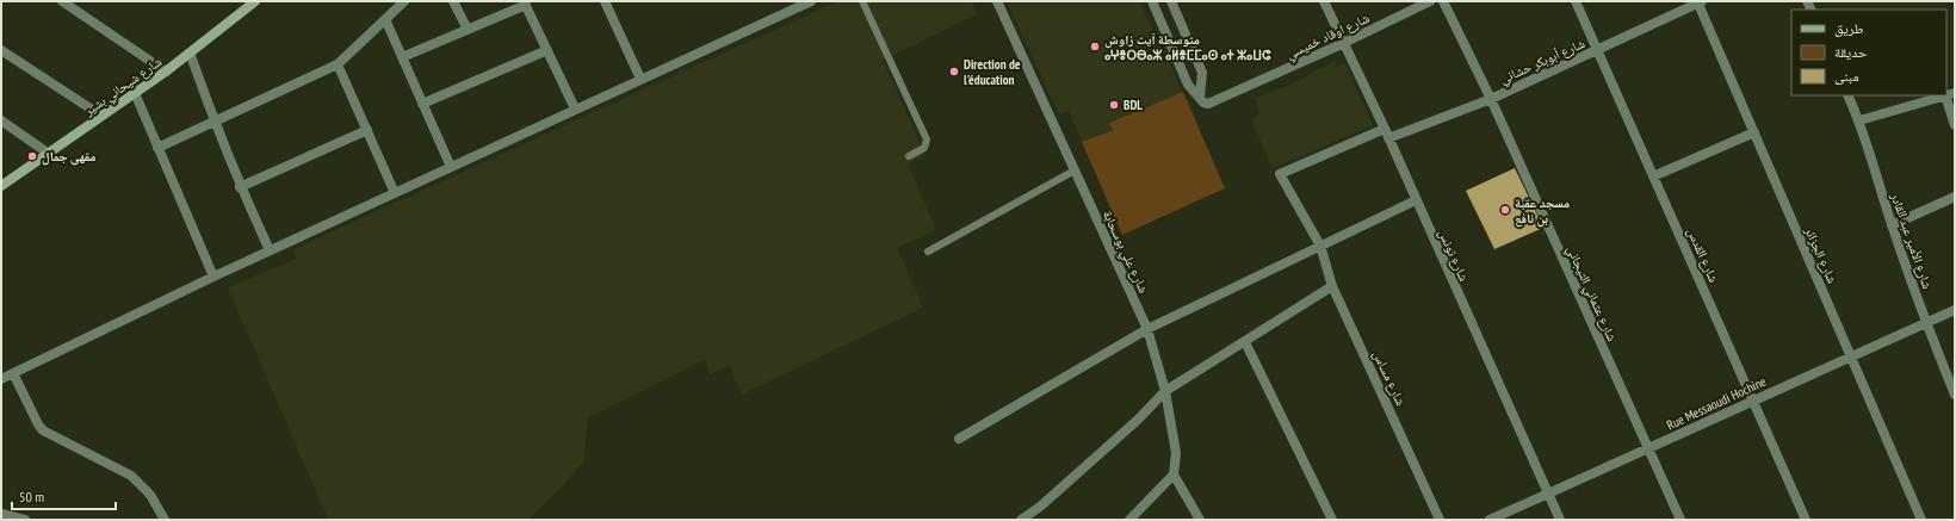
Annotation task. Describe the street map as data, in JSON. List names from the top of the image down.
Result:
{
  "streets": {
    "main road": ["شارع شيحاني بشير"],
    "street": [
      "شارع اوقاد خميسي",
      "شارع أبوبكر حشاني",
      "شارع الأمير عبد القادر",
      "شارع علي بوسحابة",
      "شارع تونس",
      "شارع القدس",
      "شارع الجزائر",
      "شارع عثماني التيجاني",
      "شارع مساس",
      "Rue Messaoudi Hochine"
    ]
  },
  "crossings": [
    ["شارع اوقاد خميسي", "شارع تونس"],
    ["شارع أبوبكر حشاني", "شارع تونس"],
    ["شارع أبوبكر حشاني", "شارع القدس"],
    ["شارع أبوبكر حشاني", "شارع الجزائر"],
    ["شارع أبوبكر حشاني", "شارع عثماني التيجاني"],
    ["شارع أبوبكر حشاني", "شارع مساس"],
    ["شارع الأمير عبد القادر", "Rue Messaoudi Hochine"],
    ["شارع تونس", "Rue Messaoudi Hochine"],
    ["شارع القدس", "Rue Messaoudi Hochine"],
    ["شارع الجزائر", "Rue Messaoudi Hochine"],
    ["شارع عثماني التيجاني", "Rue Messaoudi Hochine"]
  ],
  "places": [
    "متوسطة آيت زاوش ⴰⵖⴻⵔⴱⴰⵣ ⴰⵍⴻⵎⵎⴰⵙ ⴰⵜ ⵣⴰⵡⵛ",
    "Direction de l'éducation",
    "BDL",
    "مقهى جمال",
    "مسجد عقبة بن نافع"
  ],
  "legend": ["طريق", "حديقة", "مبنى"],
  "scale_bar": "50 m"
}
